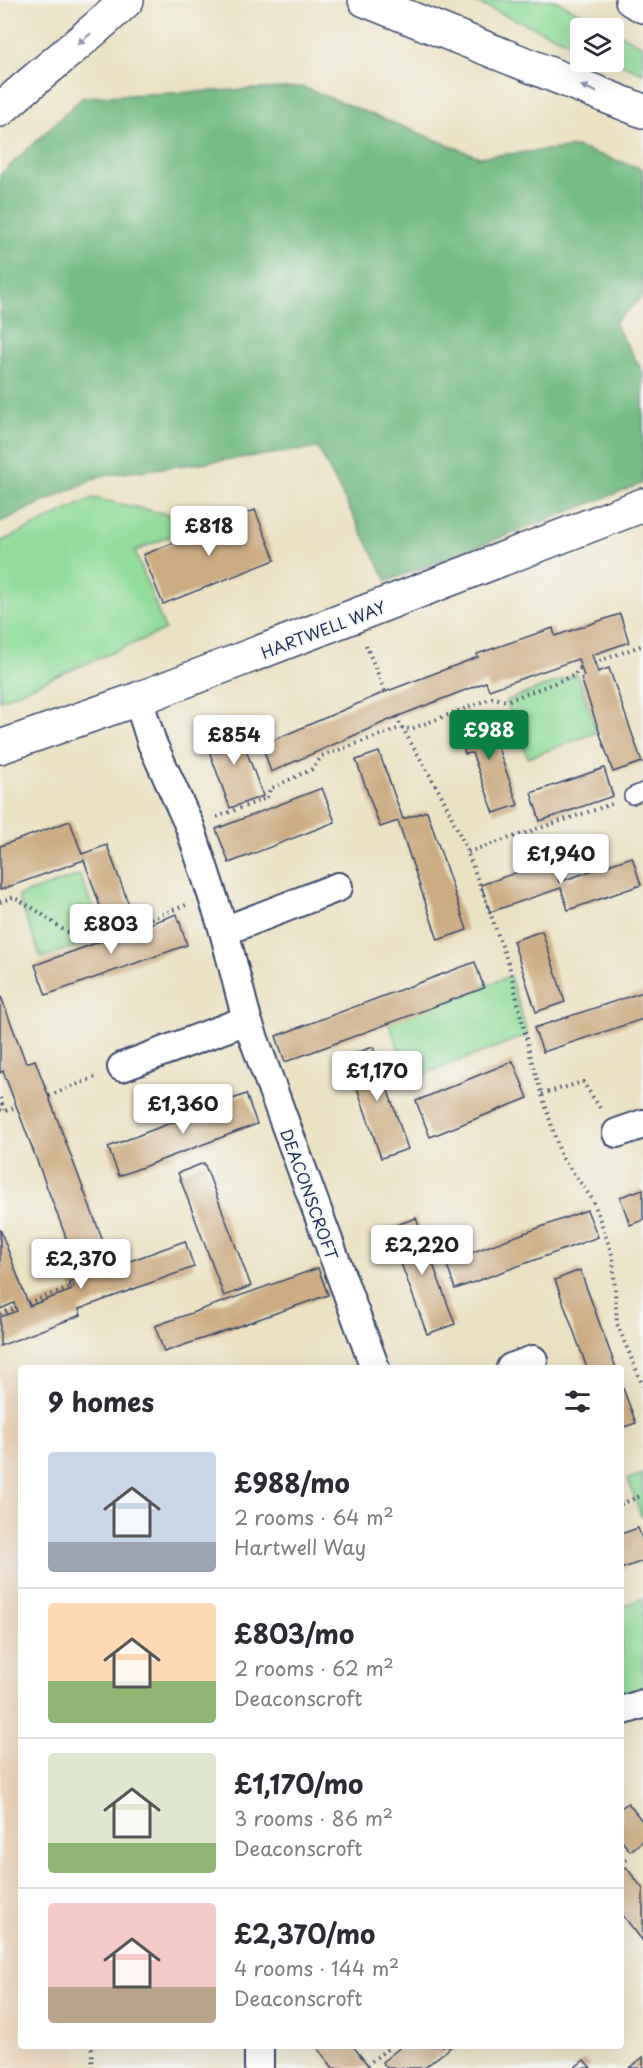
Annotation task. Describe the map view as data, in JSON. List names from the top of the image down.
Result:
{
  "streets": {
    "main road": ["HARTWELL WAY"],
    "street": ["DEACONSCROFT"]
  },
  "crossings": [
    ["HARTWELL WAY", "DEACONSCROFT"]
  ],
  "page": {
    "price": [
      "£818",
      "£988",
      "£854",
      "£1,940",
      "£803",
      "£1,170",
      "£1,360",
      "£2,220",
      "£2,370"
    ],
    "heading": "9 homes",
    "list": [
      {
        "name": "£988/mo",
        "note": "2 rooms · 64 m² · Hartwell Way"
      },
      {
        "name": "£803/mo",
        "note": "2 rooms · 62 m² · Deaconscroft"
      },
      {
        "name": "£1,170/mo",
        "note": "3 rooms · 86 m² · Deaconscroft"
      },
      {
        "name": "£2,370/mo",
        "note": "4 rooms · 144 m² · Deaconscroft"
      }
    ]
  }
}
